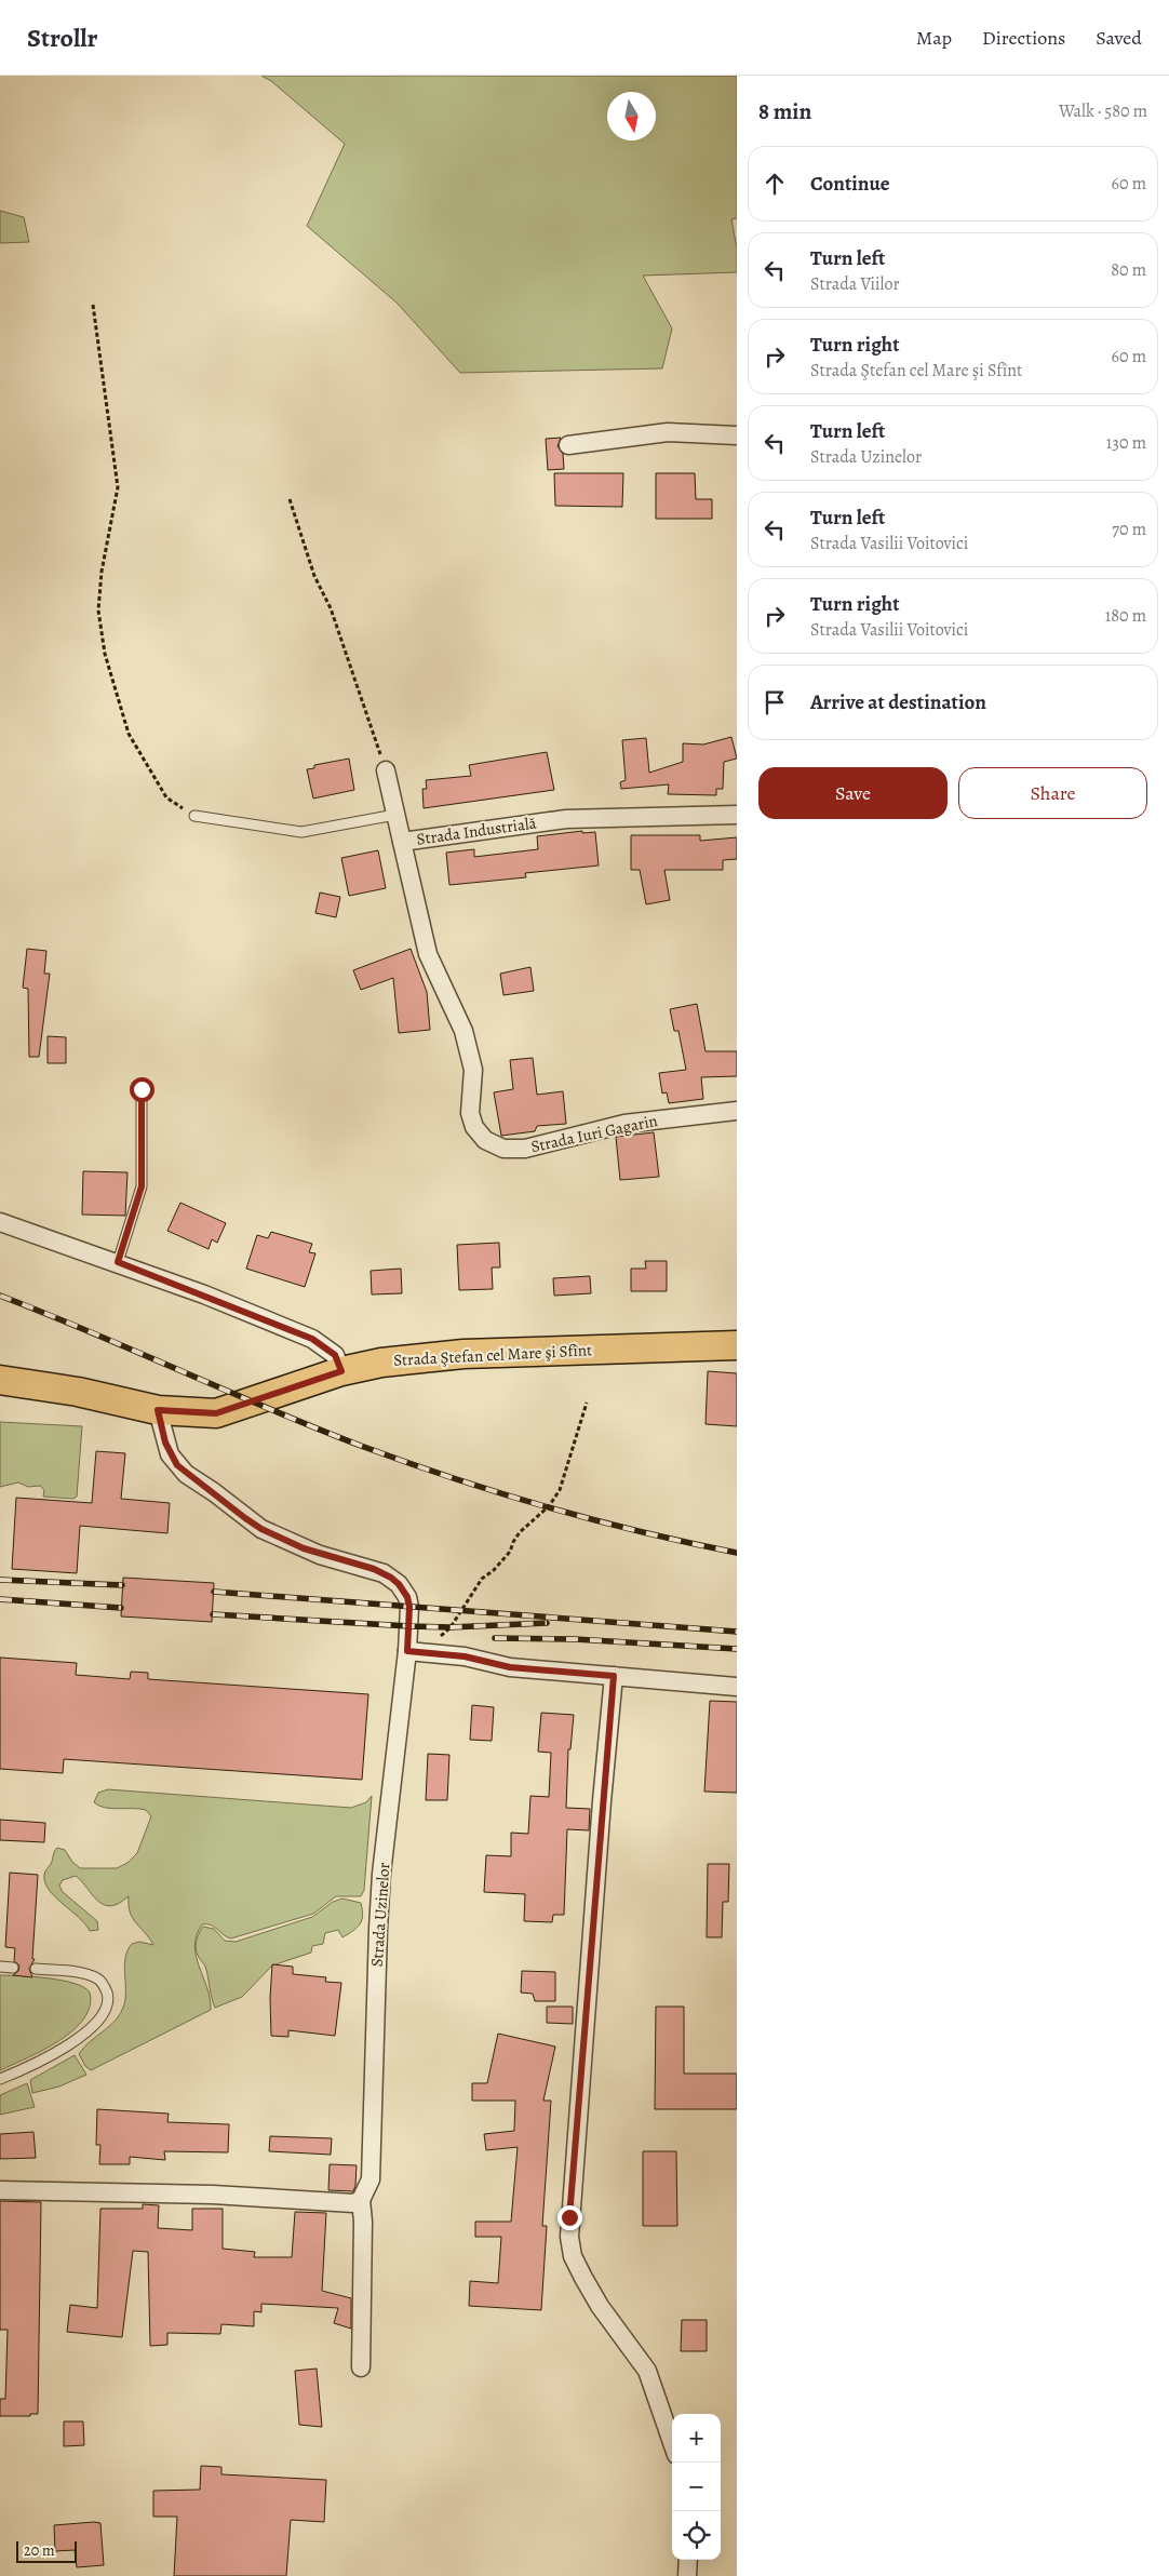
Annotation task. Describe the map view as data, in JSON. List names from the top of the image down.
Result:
{
  "streets": {
    "main road": ["Strada Ştefan cel Mare şi Sfînt"],
    "street": ["Strada Industrială", "Strada Iuri Gagarin", "Strada Uzinelor"]
  },
  "crossings": [
    ["Strada Industrială", "Strada Iuri Gagarin"],
    ["Strada Ştefan cel Mare şi Sfînt", "Strada Uzinelor"]
  ],
  "scale_bar": "20 m",
  "north": "bottom",
  "page": {
    "header": "Strollr",
    "nav": ["Map", "Directions", "Saved"],
    "heading": ["8 min", "Walk · 580 m"],
    "list": [
      ["Continue", "60 m"],
      ["Turn left", "Strada Viilor", "80 m"],
      ["Turn right", "Strada Ştefan cel Mare şi Sfînt", "60 m"],
      ["Turn left", "Strada Uzinelor", "130 m"],
      ["Turn left", "Strada Vasilii Voitovici", "70 m"],
      ["Turn right", "Strada Vasilii Voitovici", "180 m"],
      "Arrive at destination"
    ],
    "buttons": ["Save", "Share"],
    "map_buttons": ["+", "−"],
    "scale": "20 m"
  }
}
